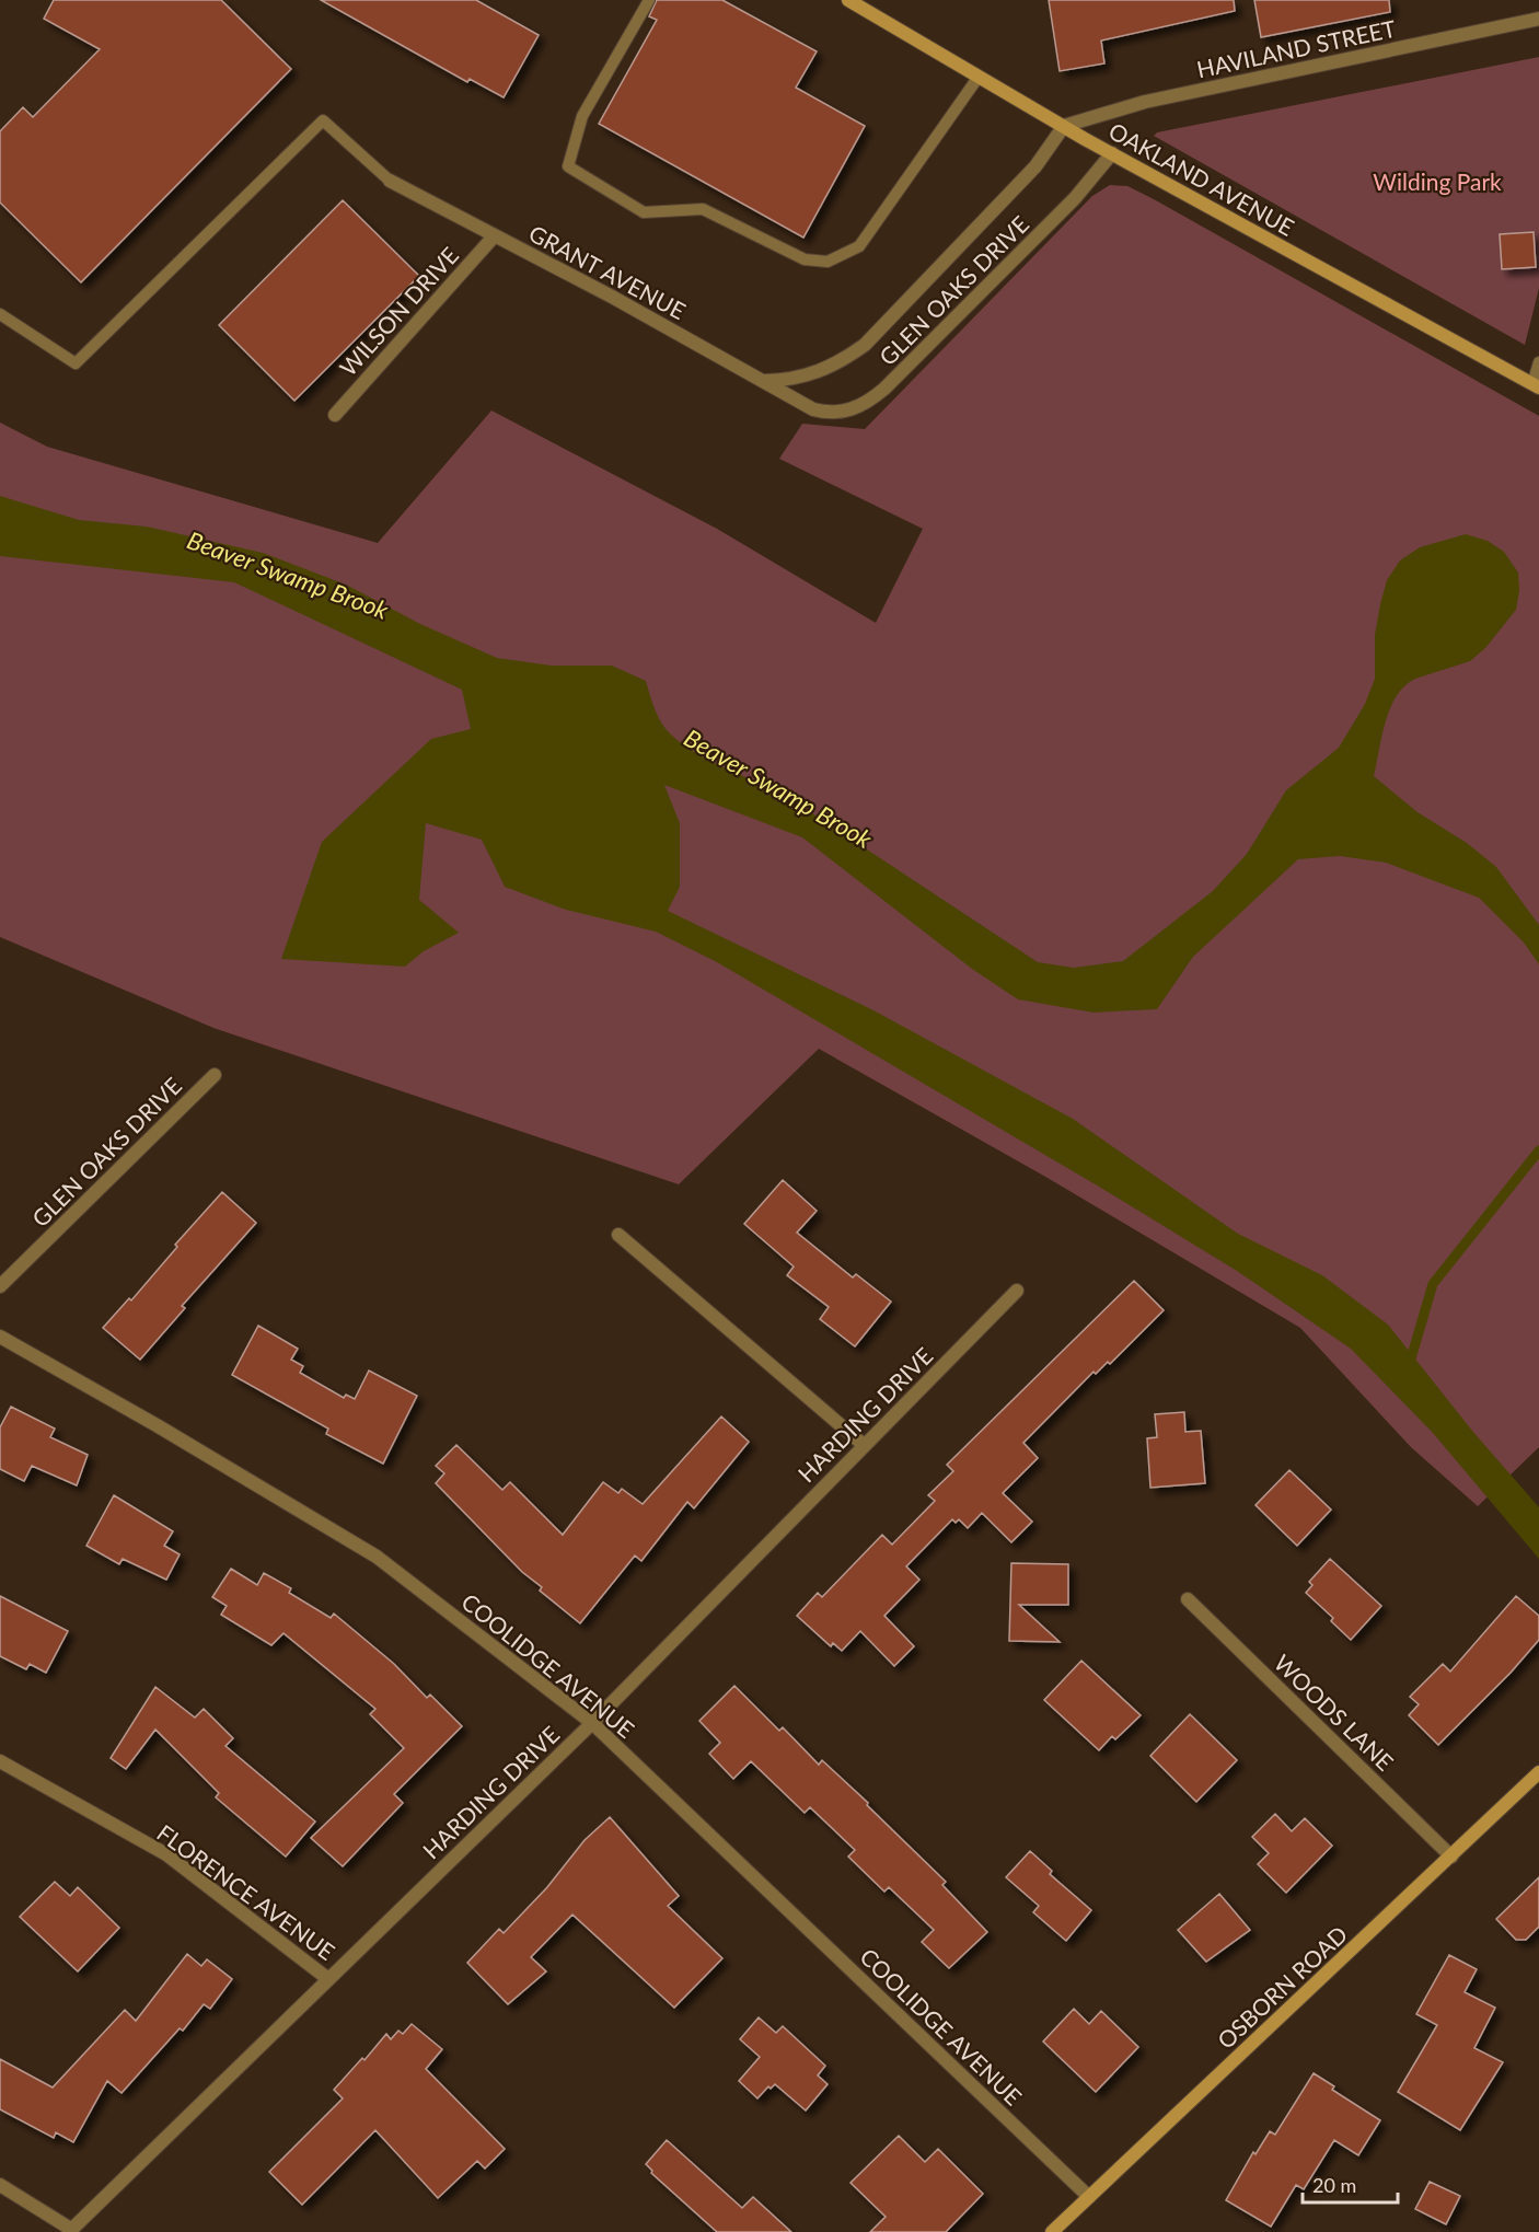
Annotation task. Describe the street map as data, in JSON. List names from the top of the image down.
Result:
{
  "streets": {
    "street": [
      "HAVILAND STREET",
      "OAKLAND AVENUE",
      "GRANT AVENUE",
      "GLEN OAKS DRIVE",
      "WILSON DRIVE",
      "HARDING DRIVE",
      "COOLIDGE AVENUE",
      "WOODS LANE",
      "FLORENCE AVENUE",
      "OSBORN ROAD"
    ]
  },
  "crossings": [
    ["HAVILAND STREET", "OAKLAND AVENUE"],
    ["HAVILAND STREET", "GLEN OAKS DRIVE"],
    ["OAKLAND AVENUE", "GLEN OAKS DRIVE"],
    ["GRANT AVENUE", "GLEN OAKS DRIVE"],
    ["GRANT AVENUE", "WILSON DRIVE"],
    ["HARDING DRIVE", "COOLIDGE AVENUE"],
    ["HARDING DRIVE", "FLORENCE AVENUE"],
    ["COOLIDGE AVENUE", "OSBORN ROAD"],
    ["WOODS LANE", "OSBORN ROAD"]
  ],
  "water": ["Beaver Swamp Brook"],
  "parks": ["Wilding Park"],
  "scale_bar": "20 m"
}
